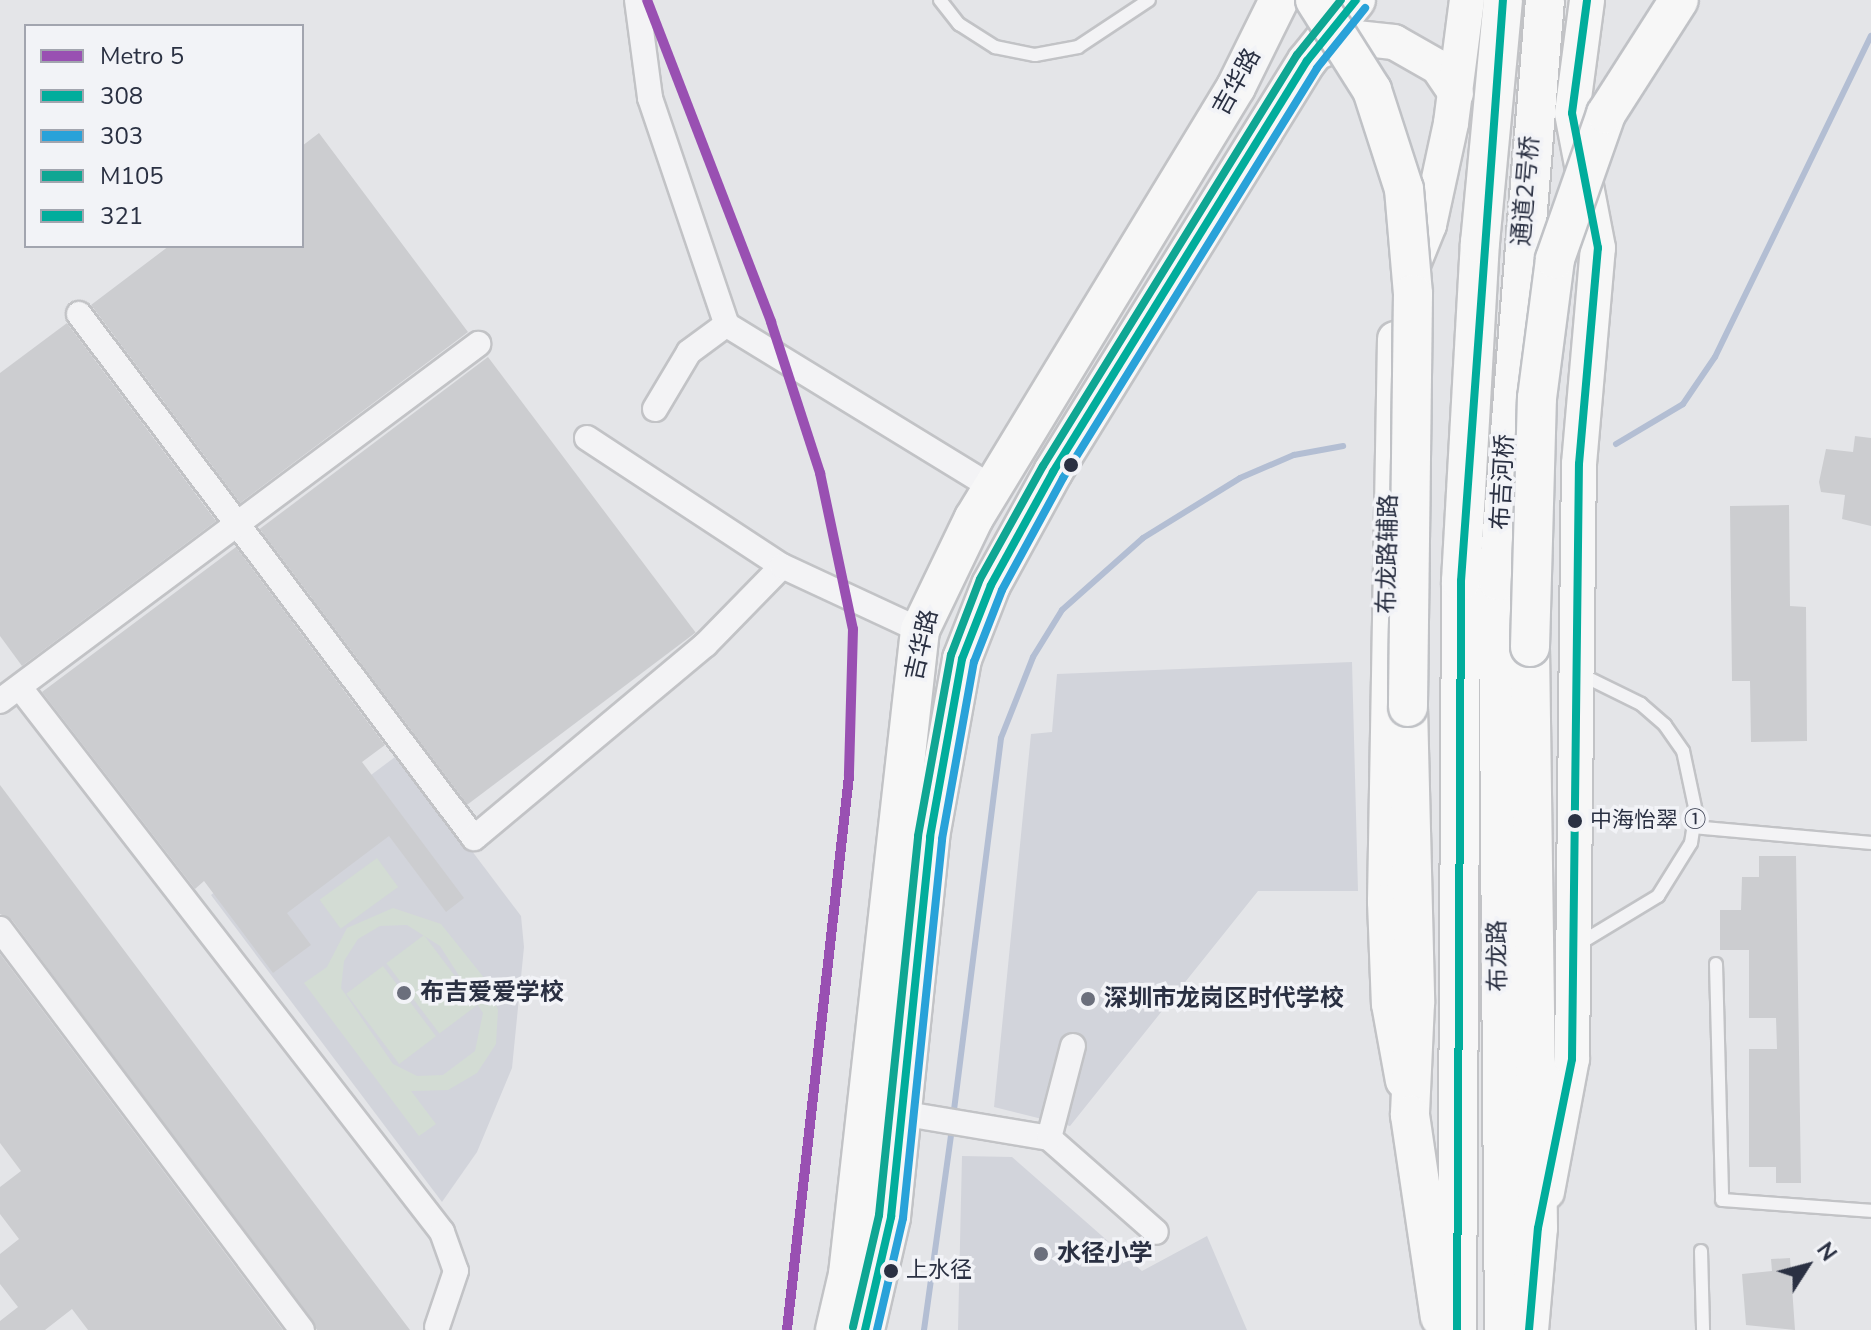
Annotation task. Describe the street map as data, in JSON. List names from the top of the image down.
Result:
{
  "streets": {
    "main road": [
      "吉华路",
      "通道2号桥",
      "布吉河桥",
      "布龙路辅路",
      "布龙路"
    ]
  },
  "crossings": [
    ["通道2号桥", "布吉河桥"],
    ["布吉河桥", "布龙路"]
  ],
  "places": [
    "中海怡翠 ①",
    "布吉爱爱学校",
    "深圳市龙岗区时代学校",
    "水径小学",
    "上水径"
  ],
  "lines": [
    "metro line 5",
    "transit line 308",
    "transit line M105",
    "transit line 321",
    "transit line 303"
  ],
  "legend": [
    "Metro 5",
    "308",
    "303",
    "M105",
    "321"
  ],
  "north": "top right"
}
